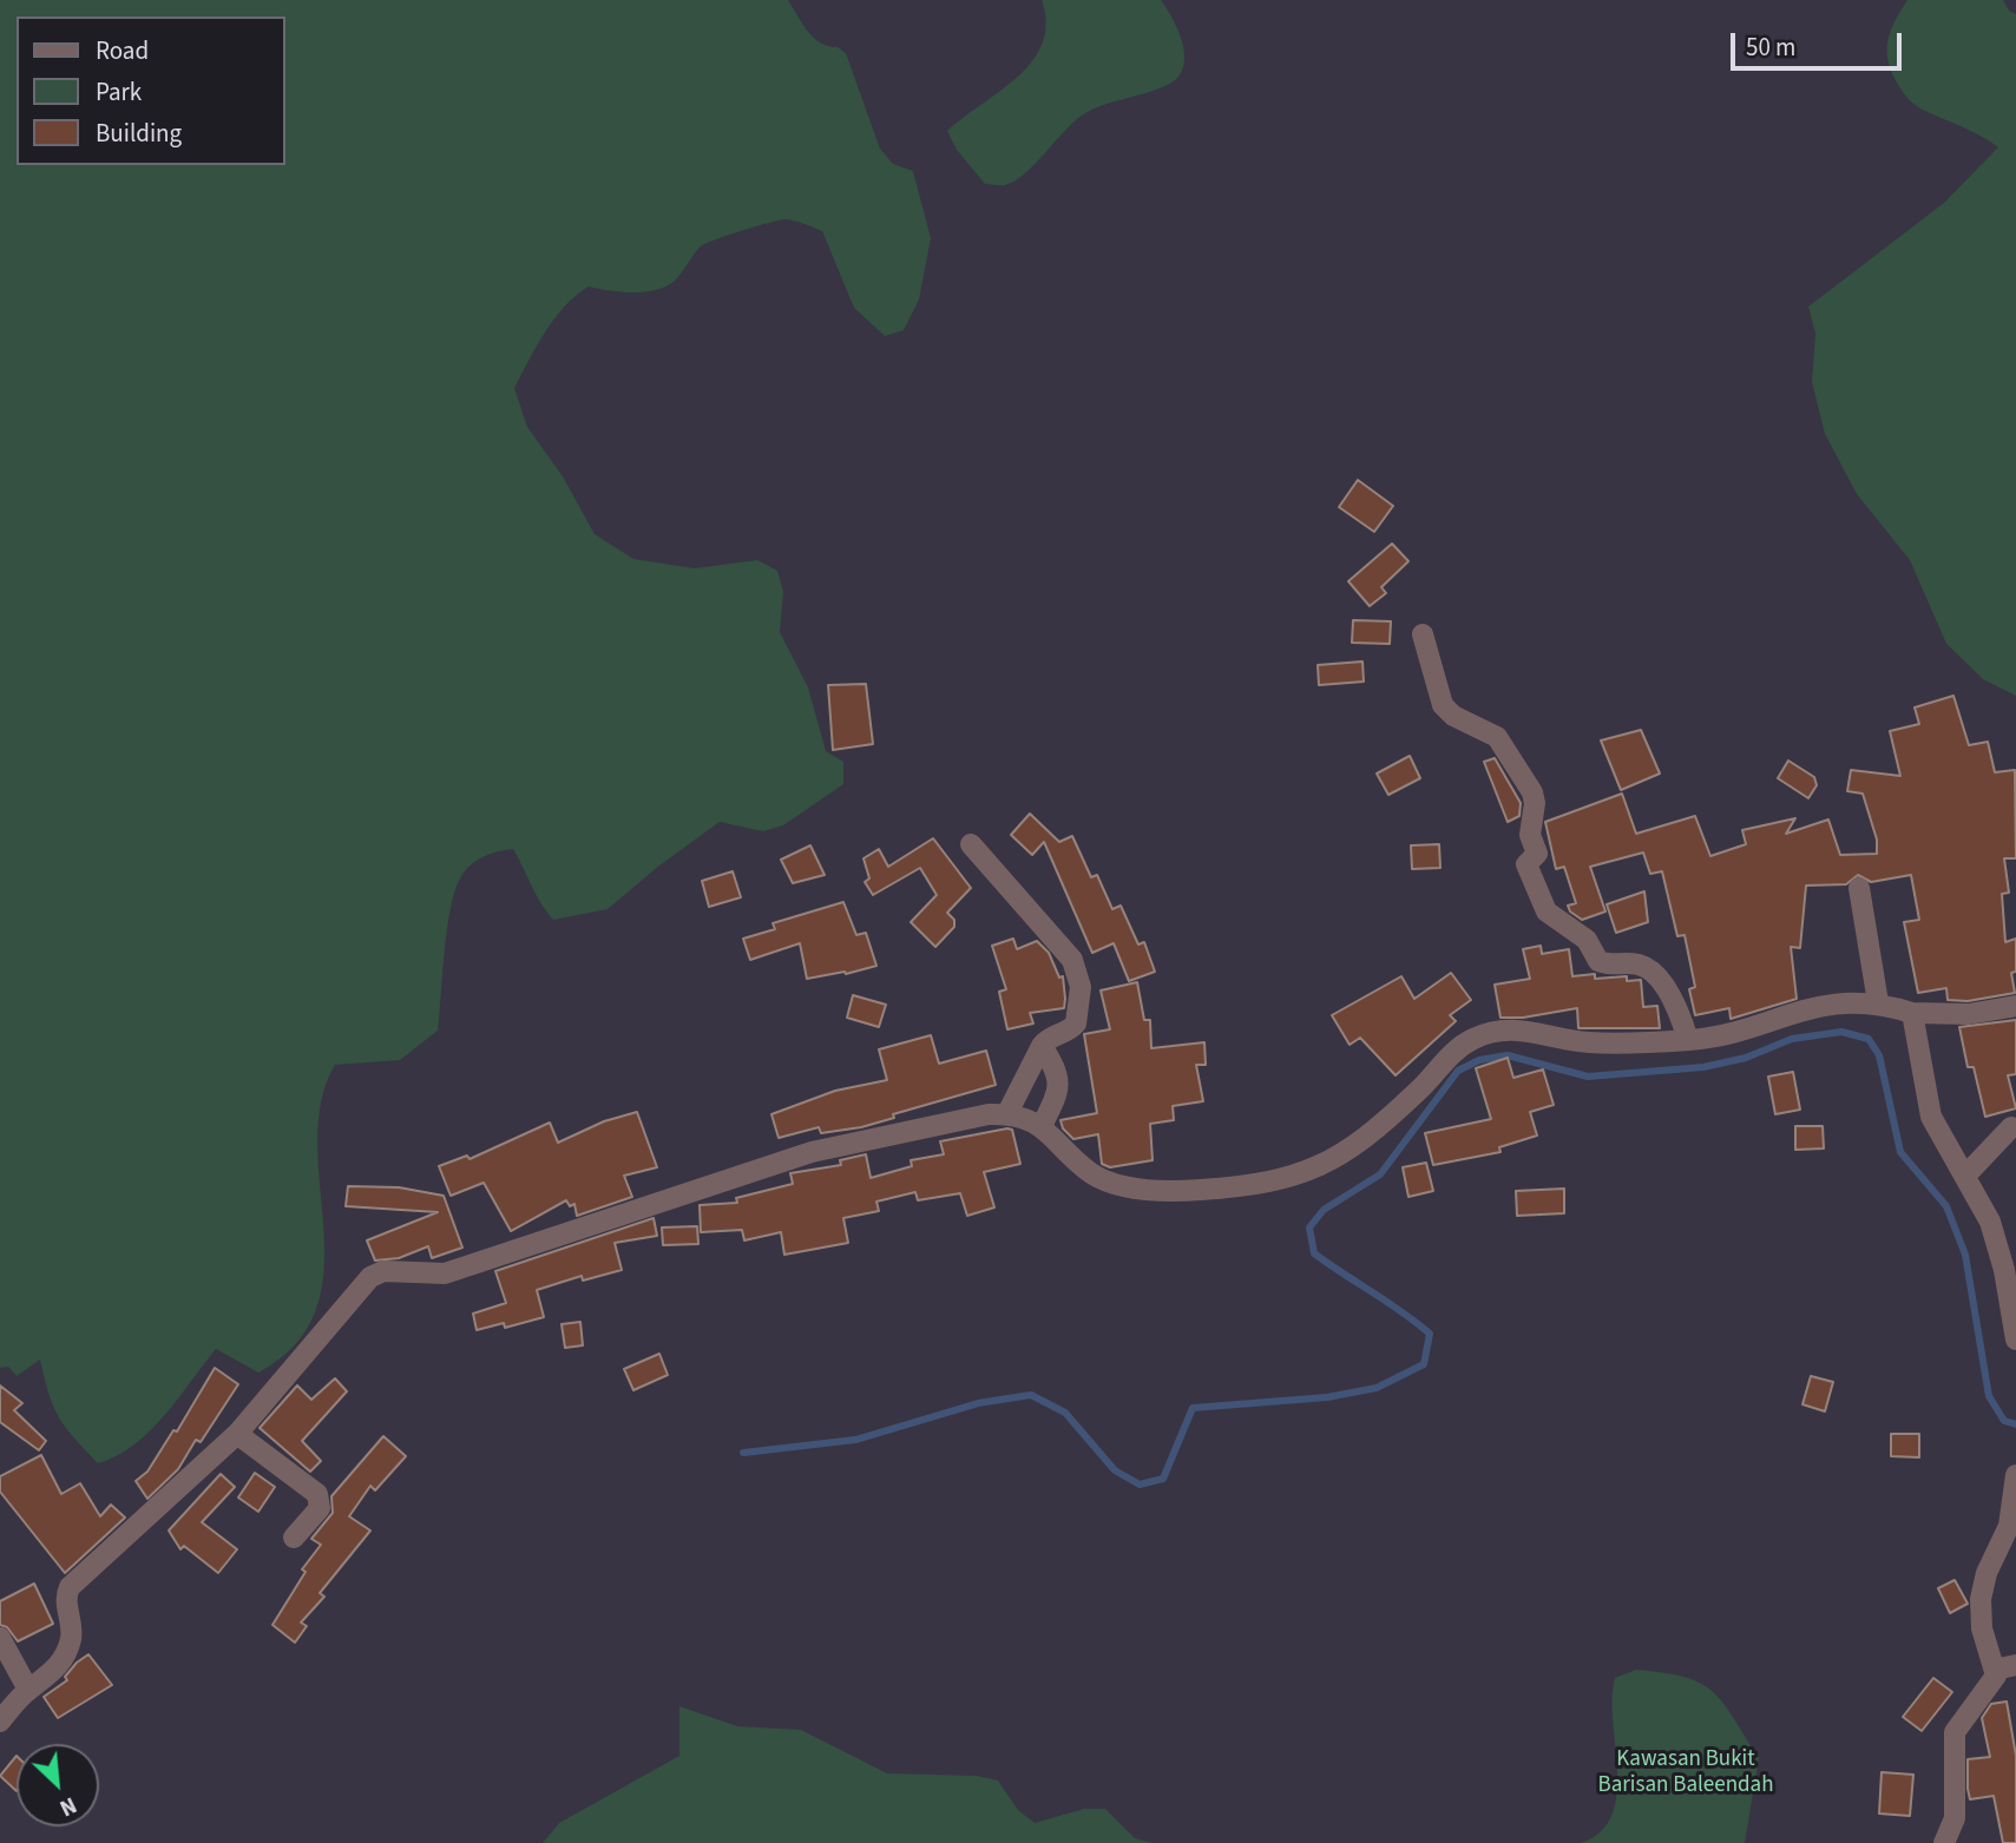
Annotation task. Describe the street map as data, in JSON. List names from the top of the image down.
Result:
{
  "parks": ["Kawasan Bukit Barisan Baleendah"],
  "legend": ["Road", "Park", "Building"],
  "scale_bar": "50 m",
  "north": "bottom right"
}
